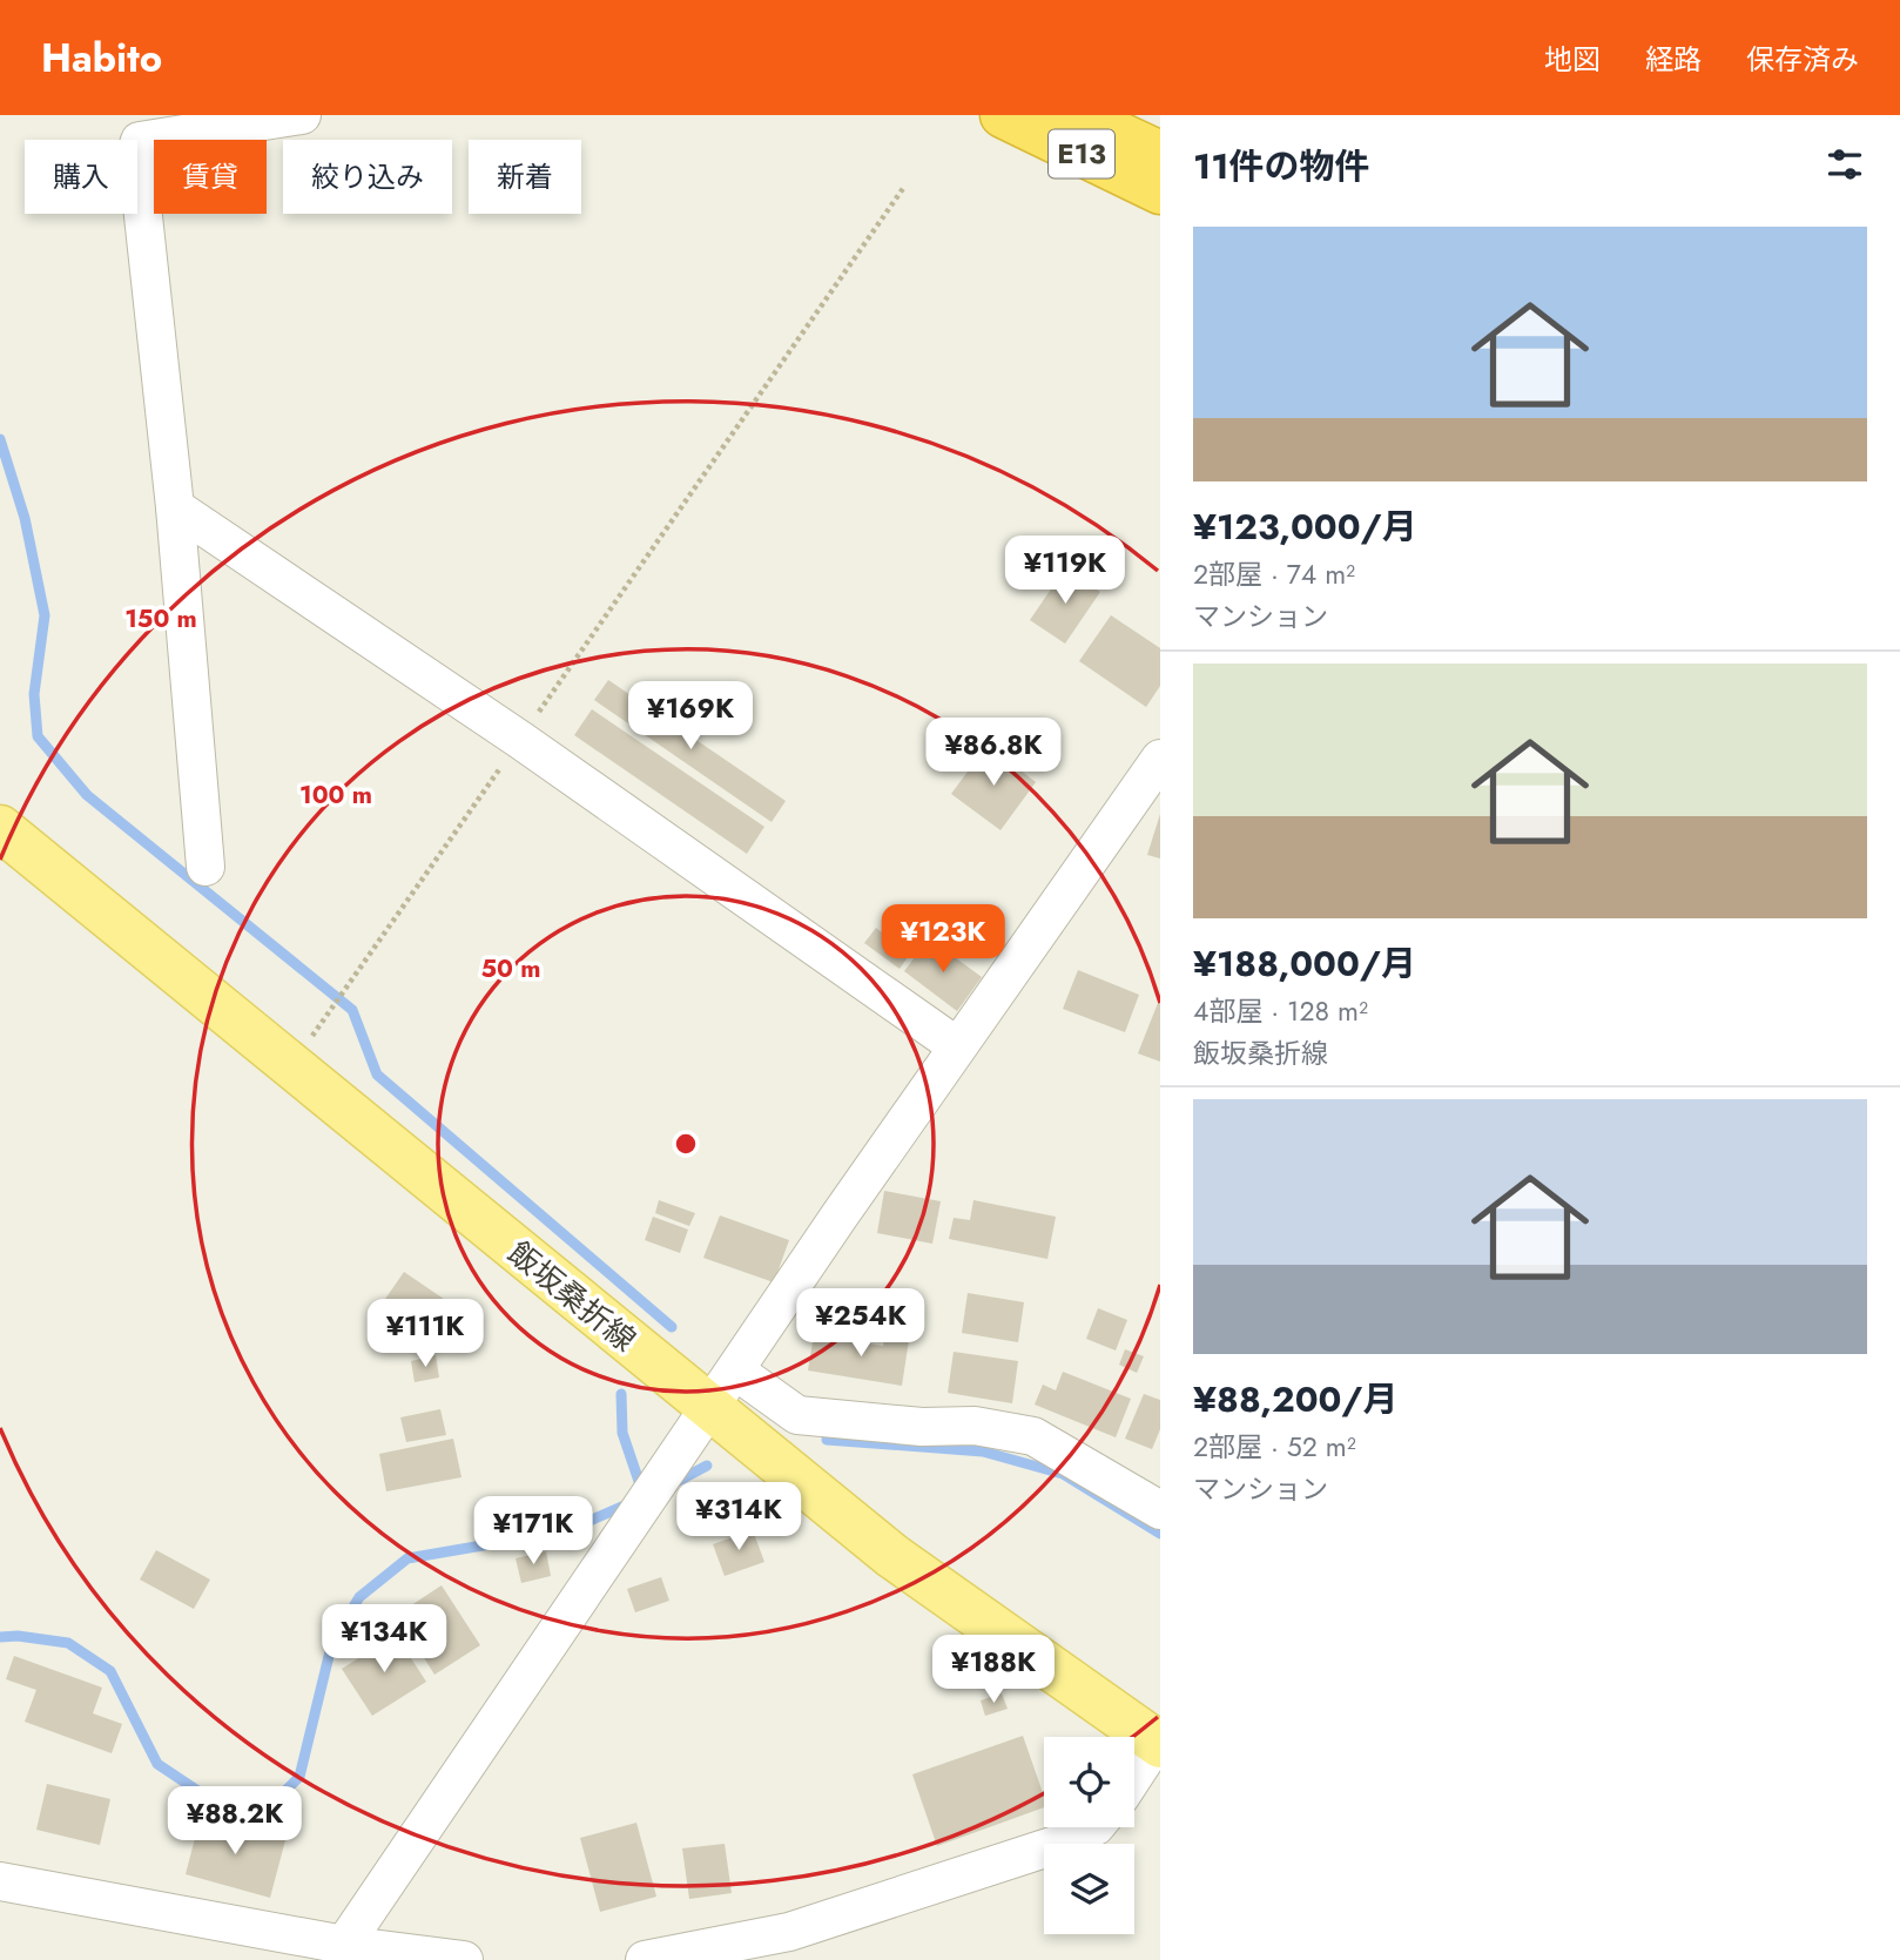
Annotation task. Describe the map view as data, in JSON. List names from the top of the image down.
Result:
{
  "streets": {
    "highway": ["E13"],
    "main road": ["飯坂桑折線"]
  },
  "page": {
    "header": "Habito",
    "nav": ["地図", "経路", "保存済み"],
    "heading": "11件の物件",
    "chip": [
      "購入",
      "賃貸",
      "絞り込み",
      "新着"
    ],
    "list": [
      {
        "name": "¥123,000/月",
        "note": "2部屋 · 74 m² · マンション"
      },
      {
        "name": "¥188,000/月",
        "note": "4部屋 · 128 m² · 飯坂桑折線"
      },
      {
        "name": "¥88,200/月",
        "note": "2部屋 · 52 m² · マンション"
      }
    ],
    "price": [
      "¥119K",
      "¥169K",
      "¥86.8K",
      "¥123K",
      "¥254K",
      "¥111K",
      "¥314K",
      "¥171K",
      "¥134K",
      "¥188K",
      "¥88.2K"
    ]
  },
  "rings": ["150 m", "100 m", "50 m"]
}
